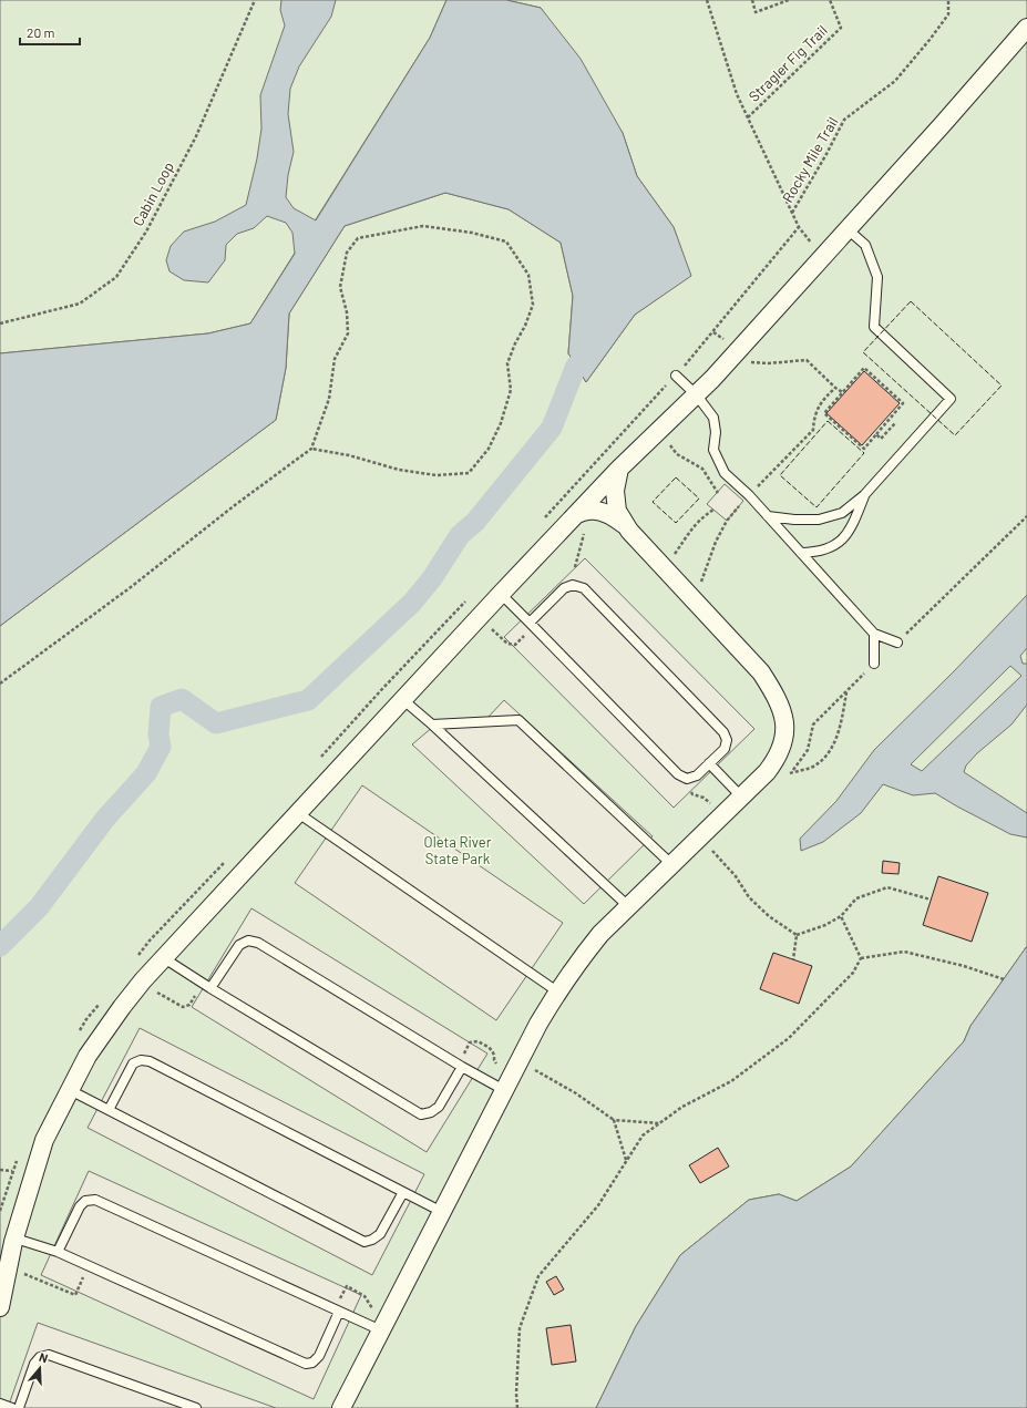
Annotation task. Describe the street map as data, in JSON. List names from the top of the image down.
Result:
{
  "streets": {
    "path": ["Stragler Fig Trail", "Rocky Mile Trail", "Cabin Loop"]
  },
  "parks": ["Oleta River State Park"],
  "scale_bar": "20 m",
  "north": "top"
}
